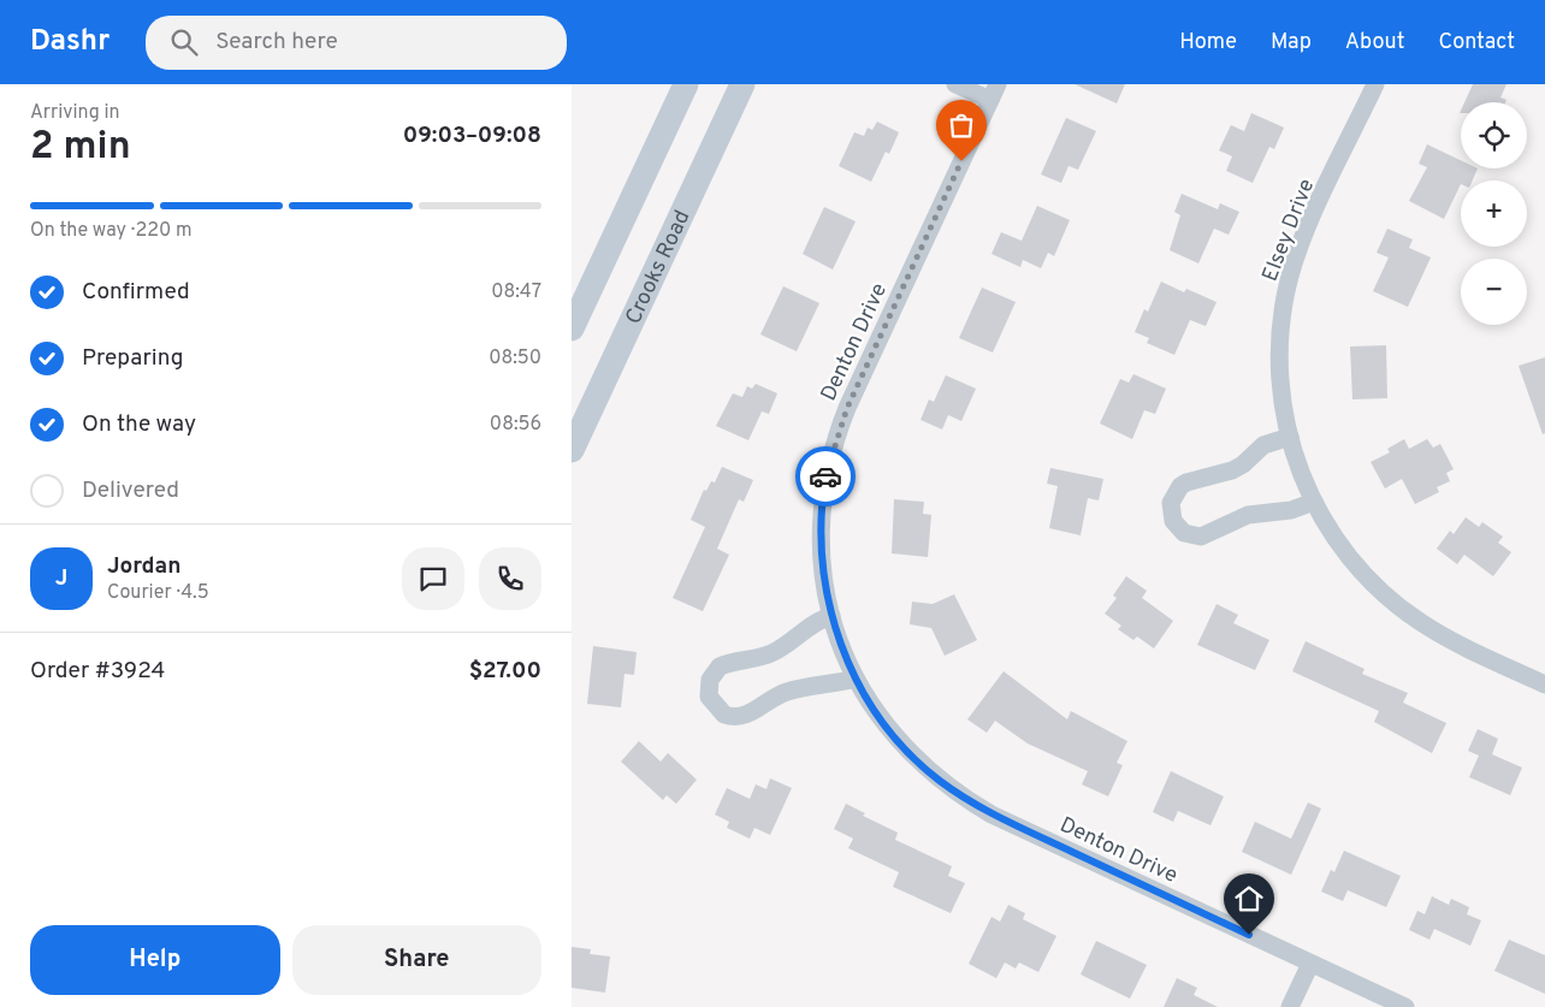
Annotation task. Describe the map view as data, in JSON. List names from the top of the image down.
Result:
{
  "streets": {
    "main road": ["Crooks Road"],
    "street": ["Elsey Drive", "Denton Drive"]
  },
  "page": {
    "header": "Dashr",
    "search": "Search here",
    "nav": [
      "Home",
      "Map",
      "About",
      "Contact"
    ],
    "heading": ["2 min", "Arriving in", "09:03–09:08"],
    "panel": [
      "Jordan",
      "Courier · 4.5",
      "Order #3924",
      "$27.00"
    ],
    "map_buttons": ["+", "−"],
    "bar": "On the way · 220 m",
    "list": [
      ["Confirmed", "08:47"],
      ["Preparing", "08:50"],
      ["On the way", "08:56"],
      "Delivered"
    ],
    "round": "J",
    "buttons": ["Help", "Share"]
  }
}
